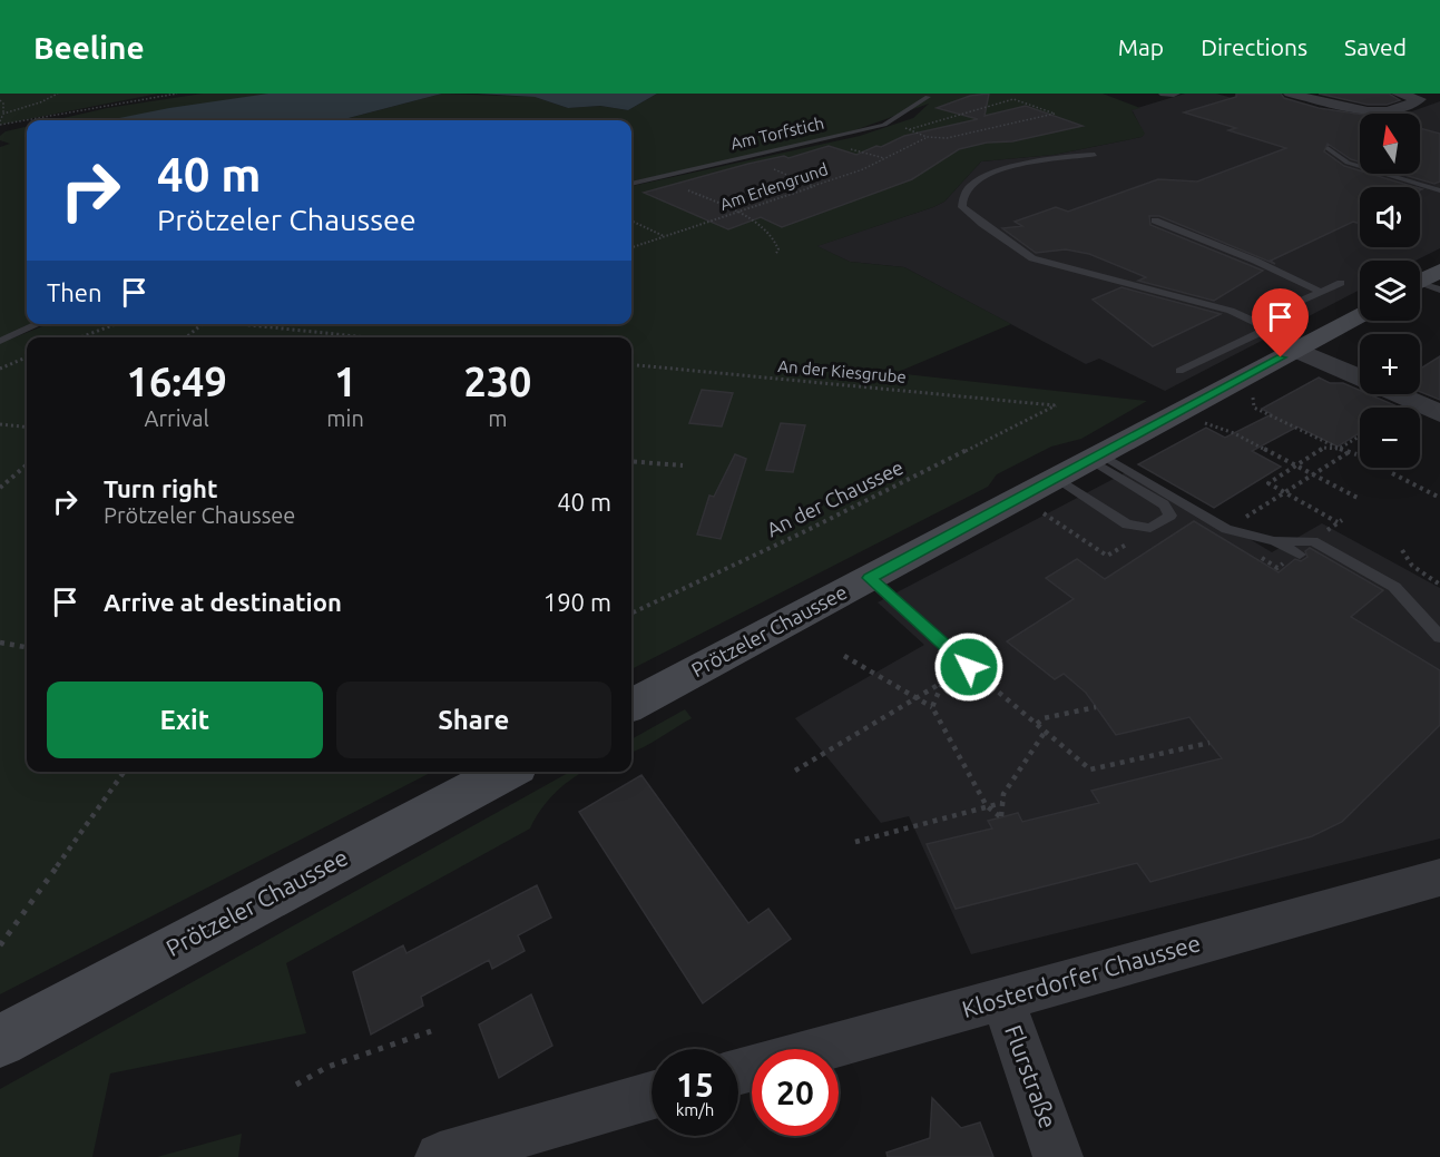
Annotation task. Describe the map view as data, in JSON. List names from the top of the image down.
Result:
{
  "streets": {
    "main road": ["Prötzeler Chaussee"],
    "street": ["Klosterdorfer Chaussee", "Flurstraße"],
    "lane": ["Am Torfstich"],
    "path": ["Am Erlengrund", "An der Kiesgrube", "An der Chaussee"]
  },
  "crossings": [
    ["Am Torfstich", "Am Erlengrund"],
    ["An der Kiesgrube", "An der Chaussee"],
    ["Klosterdorfer Chaussee", "Flurstraße"]
  ],
  "north": "top",
  "page": {
    "header": "Beeline",
    "nav": ["Map", "Directions", "Saved"],
    "map_buttons": ["+", "−"],
    "turn": ["40 m", "Prötzeler Chaussee"],
    "then": "Then",
    "eta": [
      "16:49",
      "Arrival",
      "1",
      "min",
      "230",
      "m"
    ],
    "list": [
      {
        "name": "Turn right",
        "note": "Prötzeler Chaussee",
        "value": "40 m"
      },
      {
        "name": "Arrive at destination",
        "value": "190 m"
      }
    ],
    "buttons": ["Exit", "Share"],
    "speed": "15 km/h",
    "limit": "20"
  }
}
